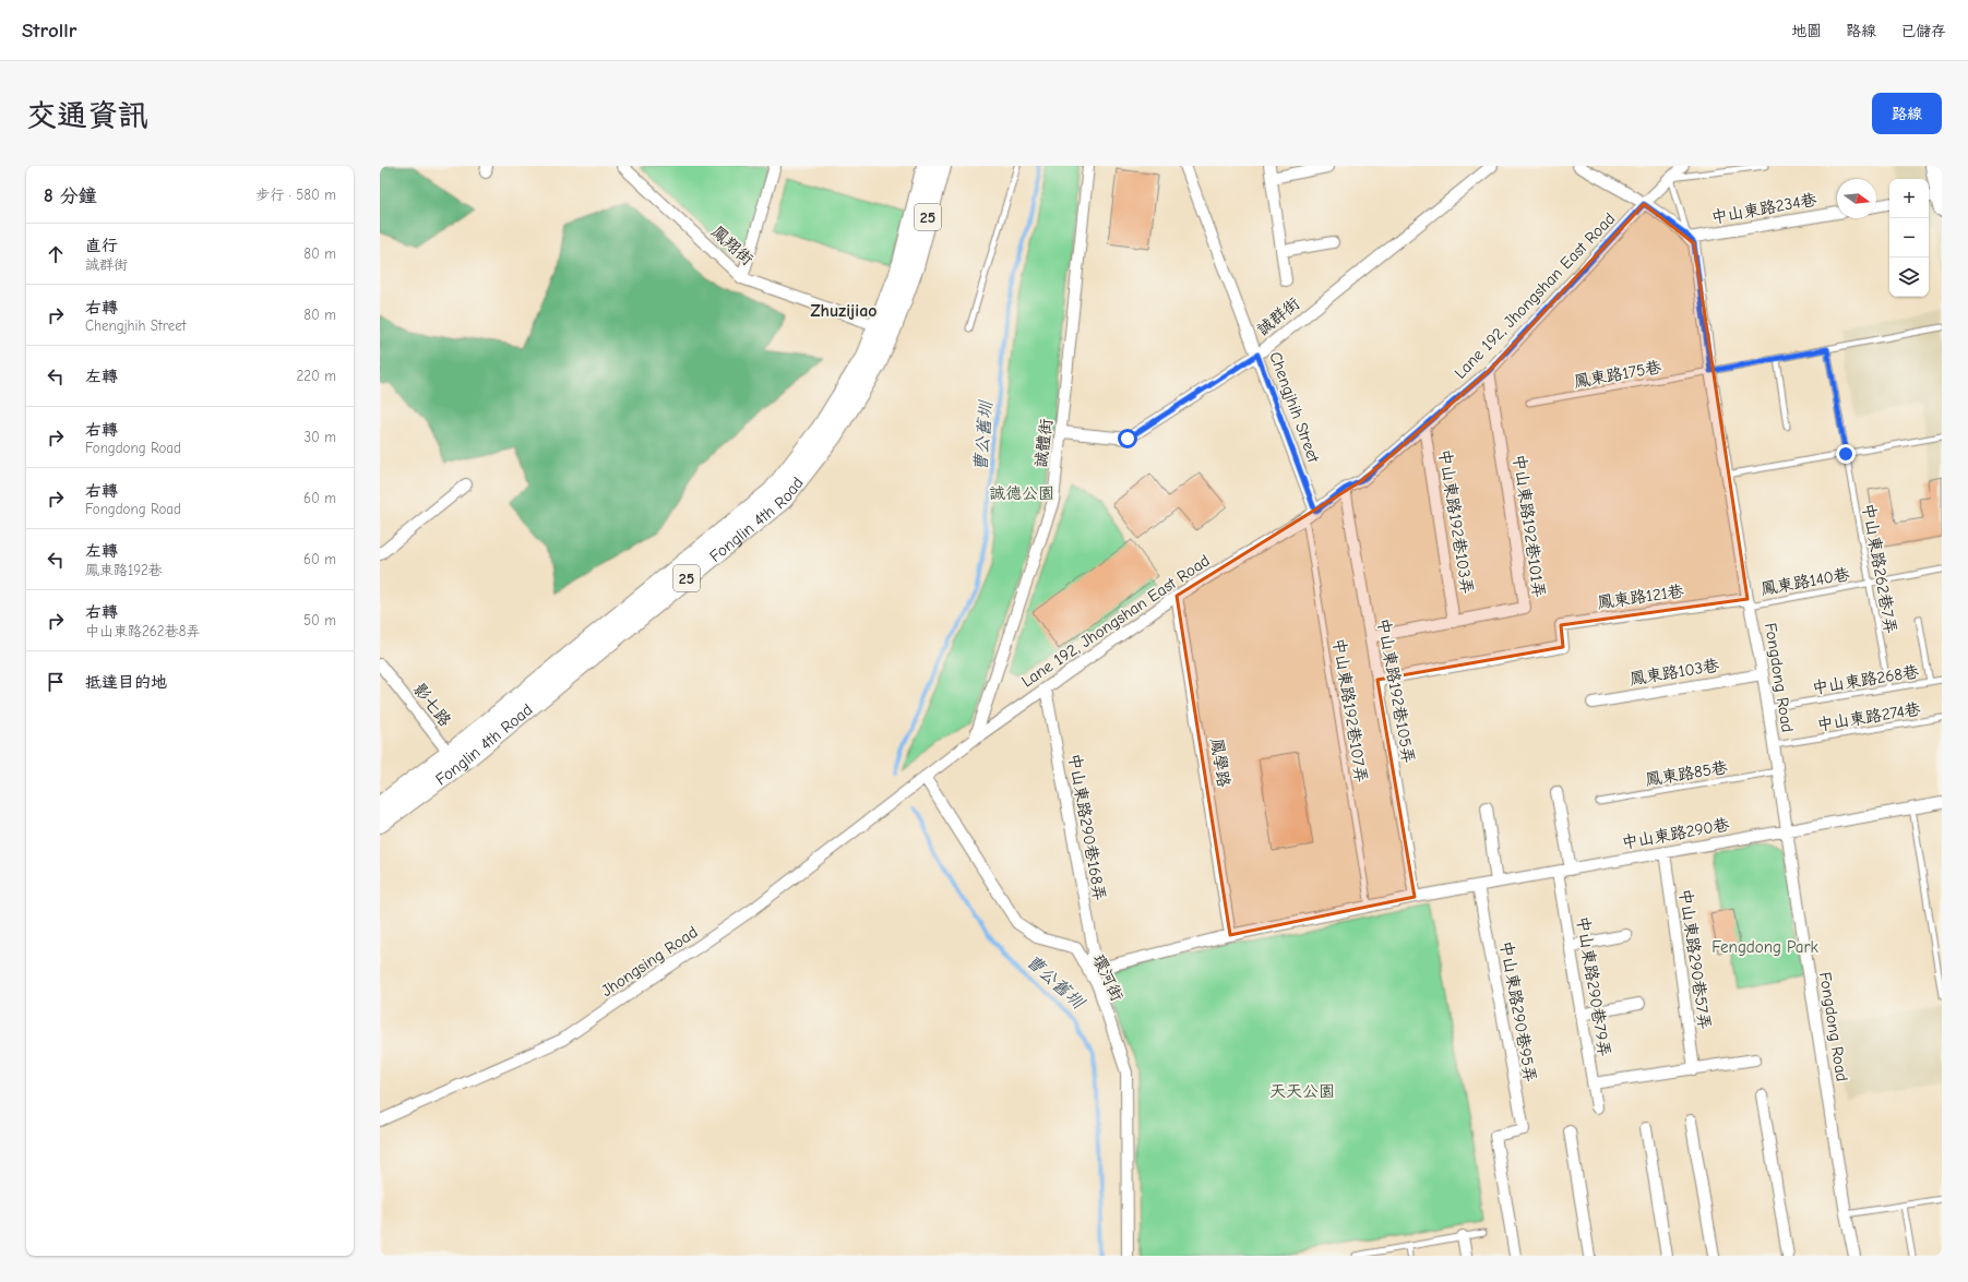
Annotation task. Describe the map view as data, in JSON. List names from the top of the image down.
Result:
{
  "streets": {
    "main road": ["25", "Fonglin 4th Road"],
    "street": [
      "中山東路234巷",
      "鳳翔街",
      "Lane 192, Jhongshan East Road",
      "誠群街",
      "Chengjhih Street",
      "誠體街",
      "中山東路192巷103弄",
      "中山東路192巷101弄",
      "鳳東路121巷",
      "鳳東路103巷",
      "Fongdong Road",
      "中山東路192巷105弄",
      "影七路",
      "鳳學路",
      "中山東路290巷168弄",
      "中山東路290巷",
      "中山東路290巷57弄",
      "Jhongsing Road",
      "環河街",
      "中山東路290巷79弄",
      "中山東路290巷95弄"
    ],
    "lane": [
      "鳳東路175巷",
      "中山東路262巷7弄",
      "鳳東路140巷",
      "中山東路268巷",
      "中山東路192巷107弄",
      "中山東路274巷",
      "鳳東路85巷"
    ]
  },
  "crossings": [
    ["中山東路234巷", "Fongdong Road"],
    ["25", "Fonglin 4th Road"],
    ["鳳翔街", "Fonglin 4th Road"],
    ["Lane 192, Jhongshan East Road", "Chengjhih Street"],
    ["Lane 192, Jhongshan East Road", "誠體街"],
    ["Lane 192, Jhongshan East Road", "中山東路192巷103弄"],
    ["Lane 192, Jhongshan East Road", "中山東路192巷101弄"],
    ["Lane 192, Jhongshan East Road", "中山東路192巷105弄"],
    ["Lane 192, Jhongshan East Road", "中山東路192巷107弄"],
    ["Lane 192, Jhongshan East Road", "鳳學路"],
    ["Lane 192, Jhongshan East Road", "中山東路290巷168弄"],
    ["Lane 192, Jhongshan East Road", "Jhongsing Road"],
    ["Lane 192, Jhongshan East Road", "環河街"],
    ["誠群街", "Chengjhih Street"],
    ["誠群街", "誠體街"],
    ["鳳東路175巷", "中山東路262巷7弄"],
    ["鳳東路175巷", "Fongdong Road"],
    ["Fonglin 4th Road", "影七路"],
    ["中山東路192巷103弄", "中山東路192巷101弄"],
    ["中山東路192巷101弄", "中山東路192巷105弄"],
    ["中山東路262巷7弄", "鳳東路140巷"],
    ["中山東路262巷7弄", "中山東路268巷"],
    ["鳳東路140巷", "鳳東路121巷"],
    ["鳳東路140巷", "Fongdong Road"],
    ["鳳東路121巷", "Fongdong Road"],
    ["鳳東路121巷", "中山東路192巷105弄"],
    ["鳳東路103巷", "Fongdong Road"],
    ["Fongdong Road", "中山東路268巷"],
    ["Fongdong Road", "中山東路274巷"],
    ["Fongdong Road", "鳳東路85巷"],
    ["Fongdong Road", "中山東路290巷"],
    ["中山東路192巷105弄", "中山東路290巷"],
    ["中山東路192巷107弄", "中山東路290巷"],
    ["鳳學路", "中山東路290巷"],
    ["中山東路290巷168弄", "中山東路290巷"],
    ["中山東路290巷168弄", "環河街"],
    ["中山東路290巷", "中山東路290巷57弄"],
    ["中山東路290巷", "環河街"],
    ["中山東路290巷", "中山東路290巷79弄"],
    ["中山東路290巷", "中山東路290巷95弄"]
  ],
  "districts": ["Zhuzijiao"],
  "water": ["曹公舊圳"],
  "parks": ["誠德公園", "Fengdong Park", "天天公園"],
  "north": "right",
  "page": {
    "header": "Strollr",
    "nav": ["地圖", "路線", "已儲存"],
    "buttons": "路線",
    "title": "交通資訊",
    "heading": ["8 分鐘", "步行 · 580 m"],
    "map_buttons": ["+", "−"],
    "list": [
      ["直行", "誠群街", "80 m"],
      ["右轉", "Chengjhih Street", "80 m"],
      ["左轉", "220 m"],
      ["右轉", "Fongdong Road", "30 m"],
      ["右轉", "Fongdong Road", "60 m"],
      ["左轉", "鳳東路192巷", "60 m"],
      ["右轉", "中山東路262巷8弄", "50 m"],
      "抵達目的地"
    ]
  }
}
